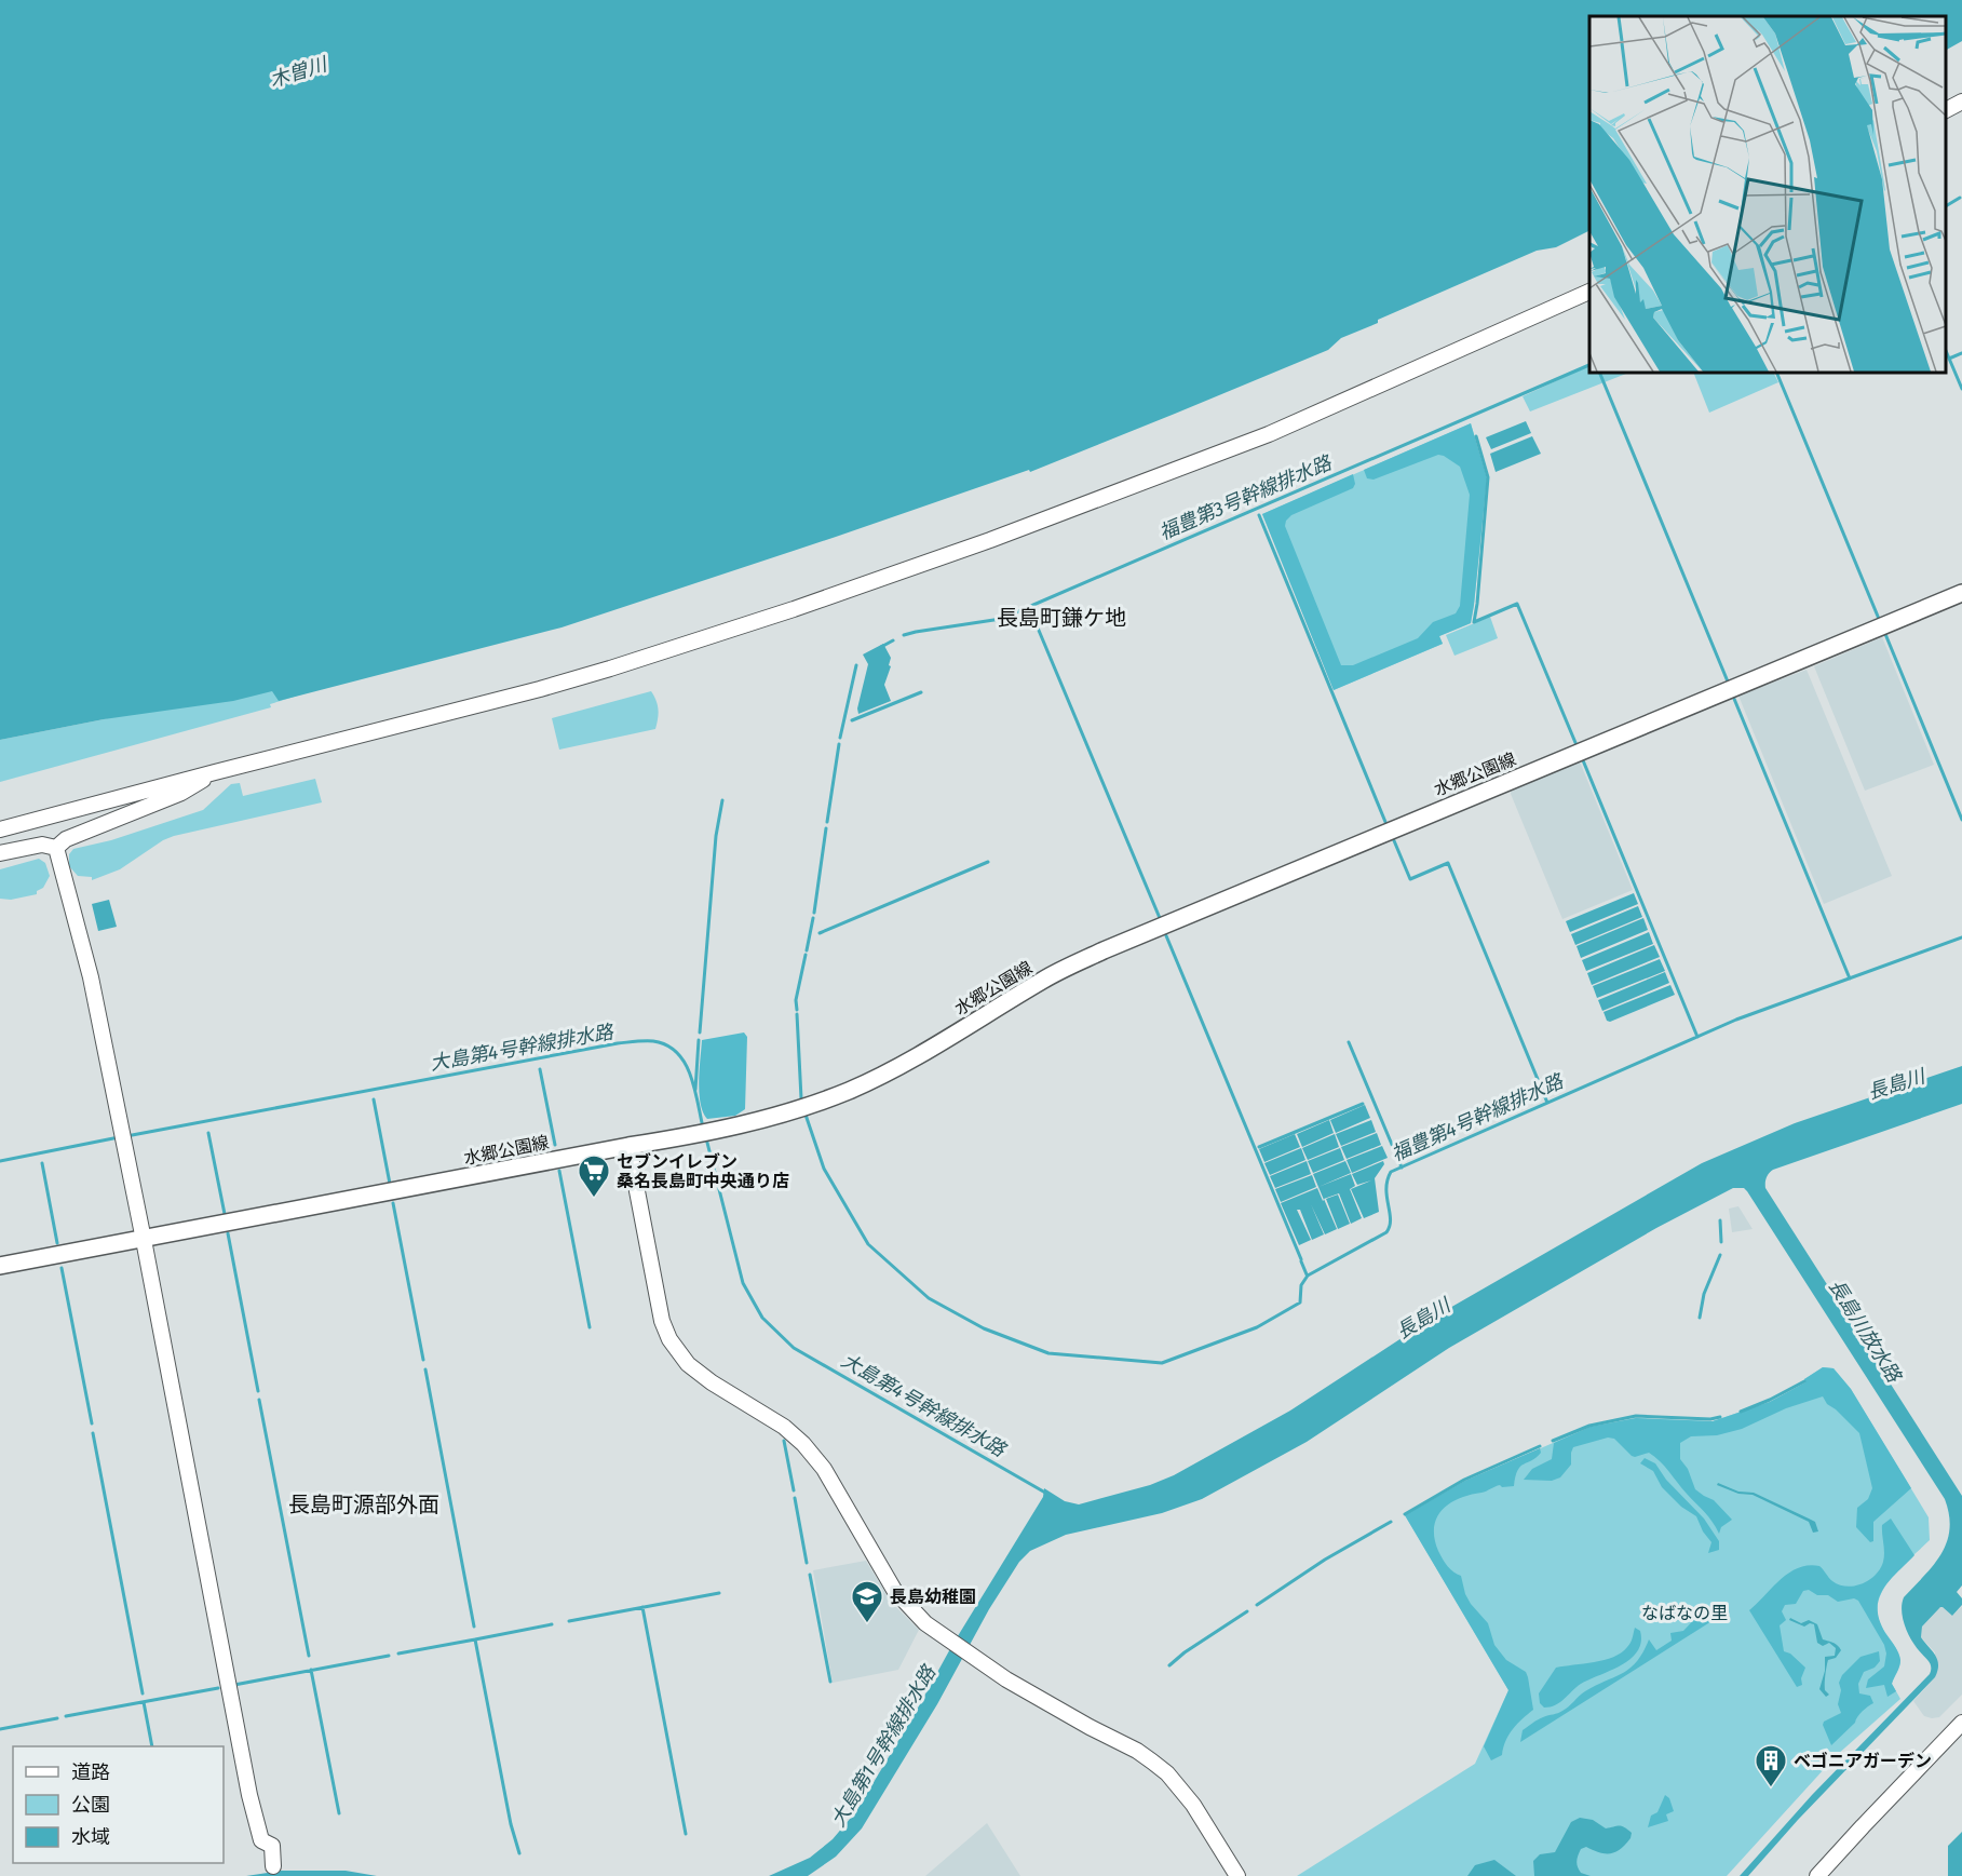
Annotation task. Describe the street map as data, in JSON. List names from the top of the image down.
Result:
{
  "streets": {
    "main road": ["水郷公園線"]
  },
  "districts": ["長島町鎌ケ地", "長島町源部外面"],
  "water": [
    "木曽川",
    "福豊第3号幹線排水路",
    "大島第4号幹線排水路",
    "長島川",
    "福豊第4号幹線排水路",
    "長島川放水路",
    "大島第1号幹線排水路"
  ],
  "parks": ["なばなの里"],
  "places": {
    "supermarket": ["セブンイレブン 桑名長島町中央通り店"],
    "school or university": ["長島幼稚園"],
    "building": ["ベゴニアガーデン"]
  },
  "legend": ["道路", "公園", "水域"]
}
